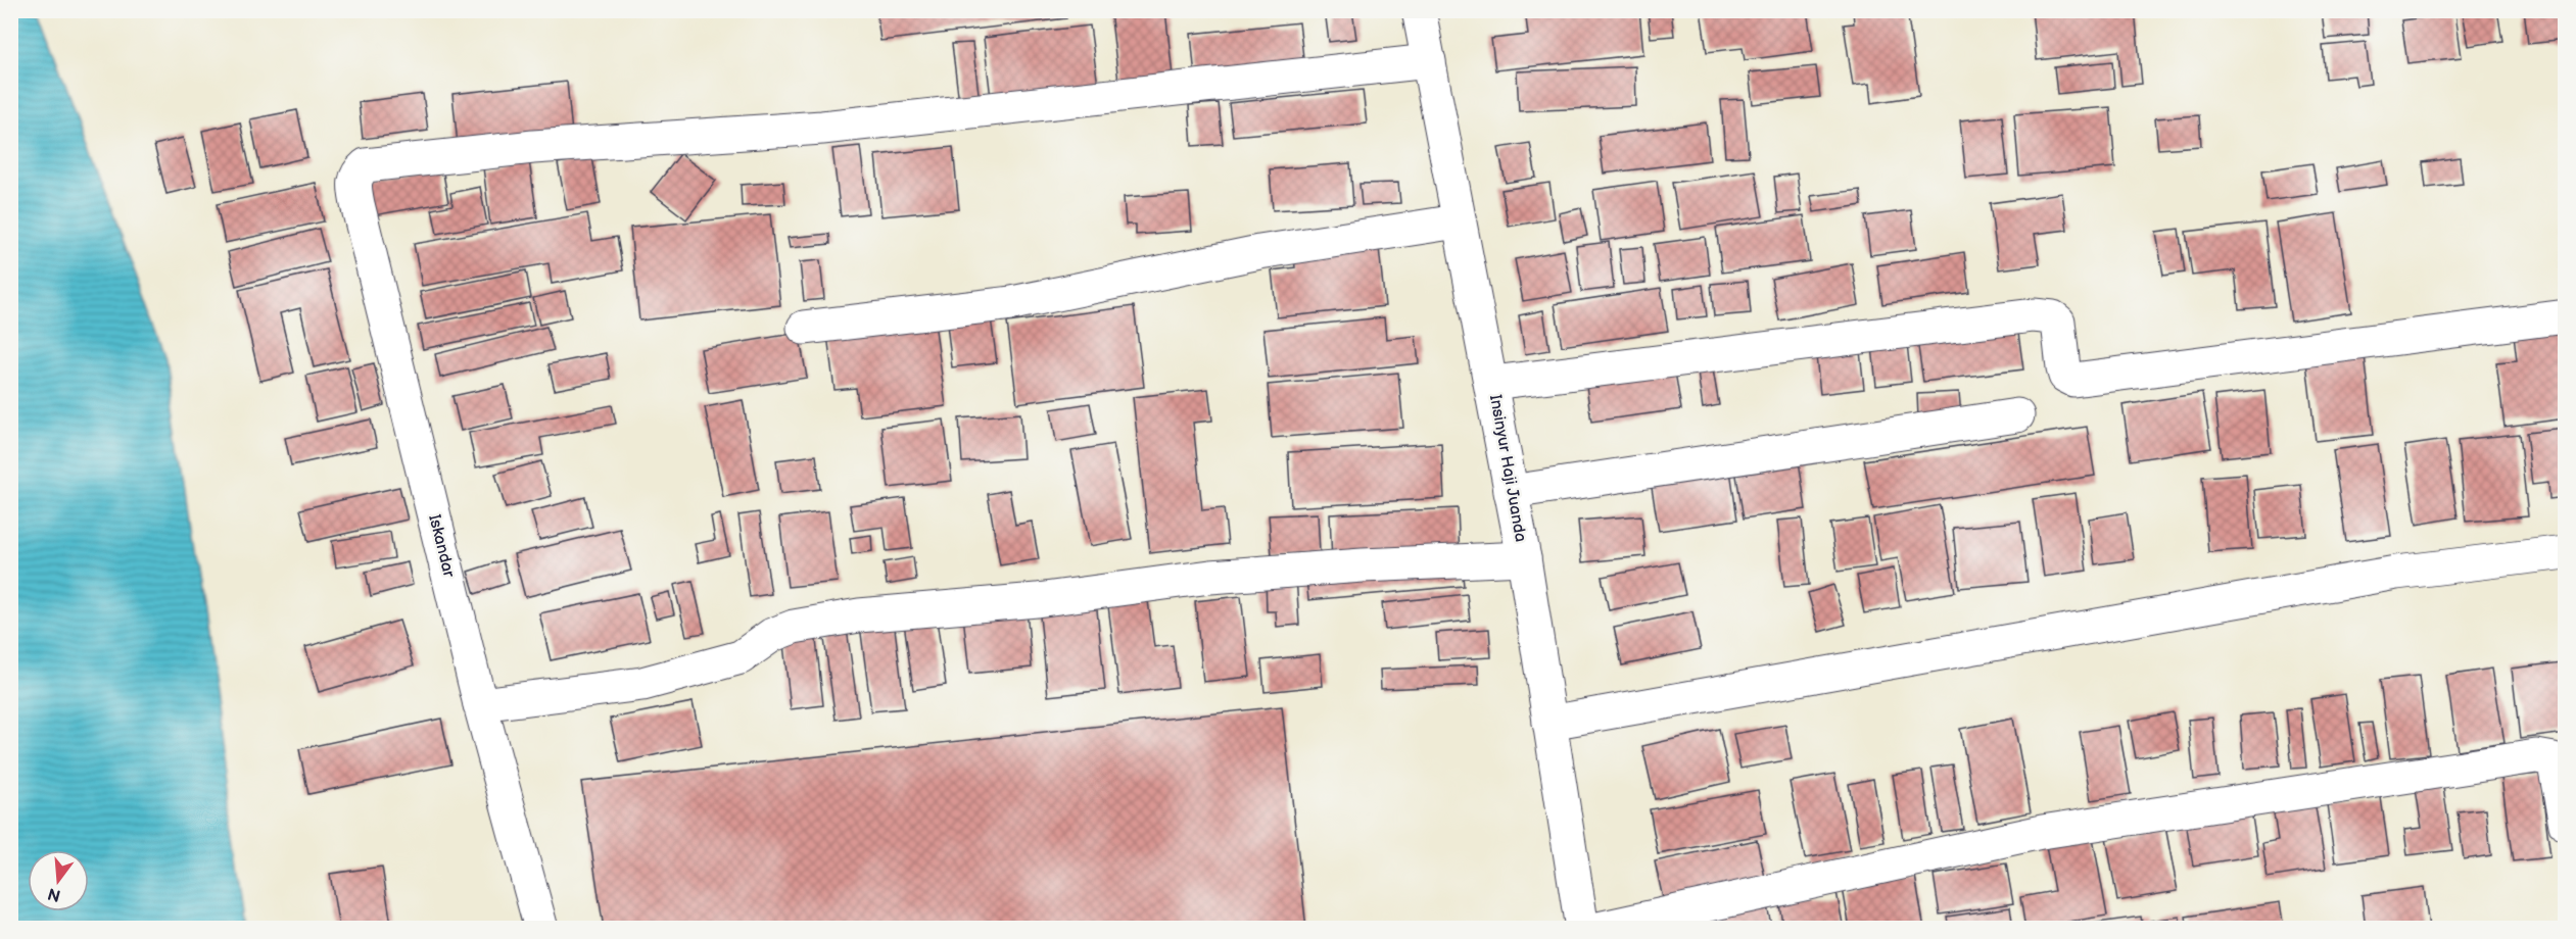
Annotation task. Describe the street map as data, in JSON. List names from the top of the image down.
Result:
{
  "streets": {
    "street": ["Insinyur Haji Juanda", "Iskandar"]
  },
  "crossings": [
    ["Insinyur Haji Juanda", "Iskandar"]
  ],
  "north": "bottom"
}
